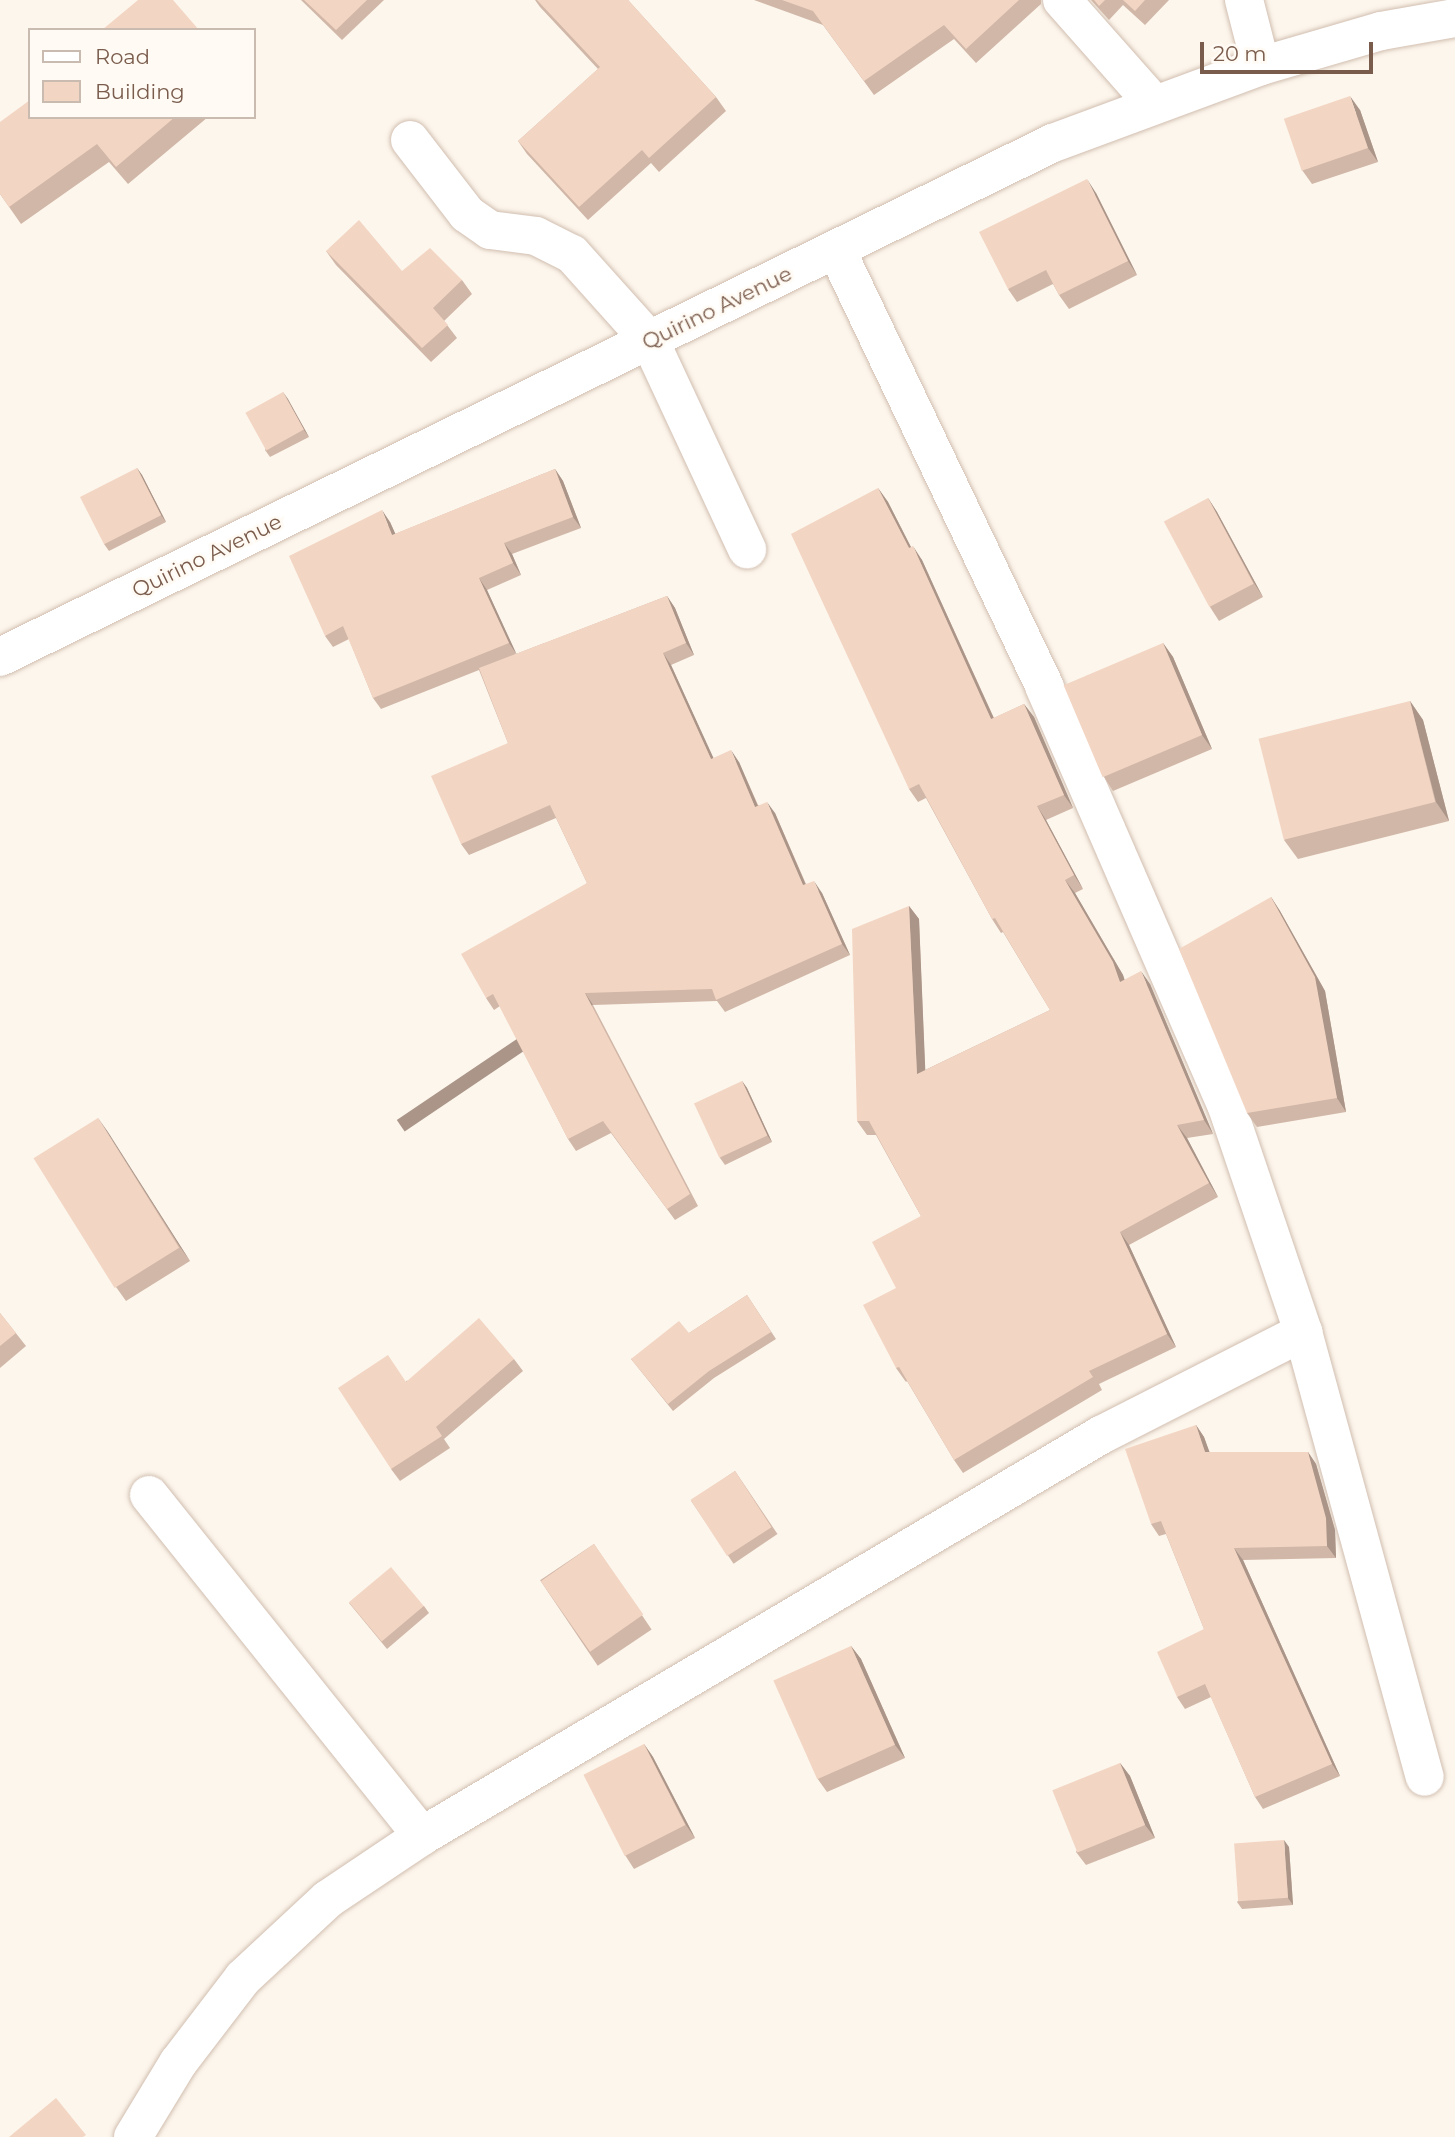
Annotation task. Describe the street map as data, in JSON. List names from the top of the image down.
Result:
{
  "streets": {
    "street": ["Quirino Avenue"]
  },
  "legend": ["Road", "Building"],
  "scale_bar": "20 m"
}
